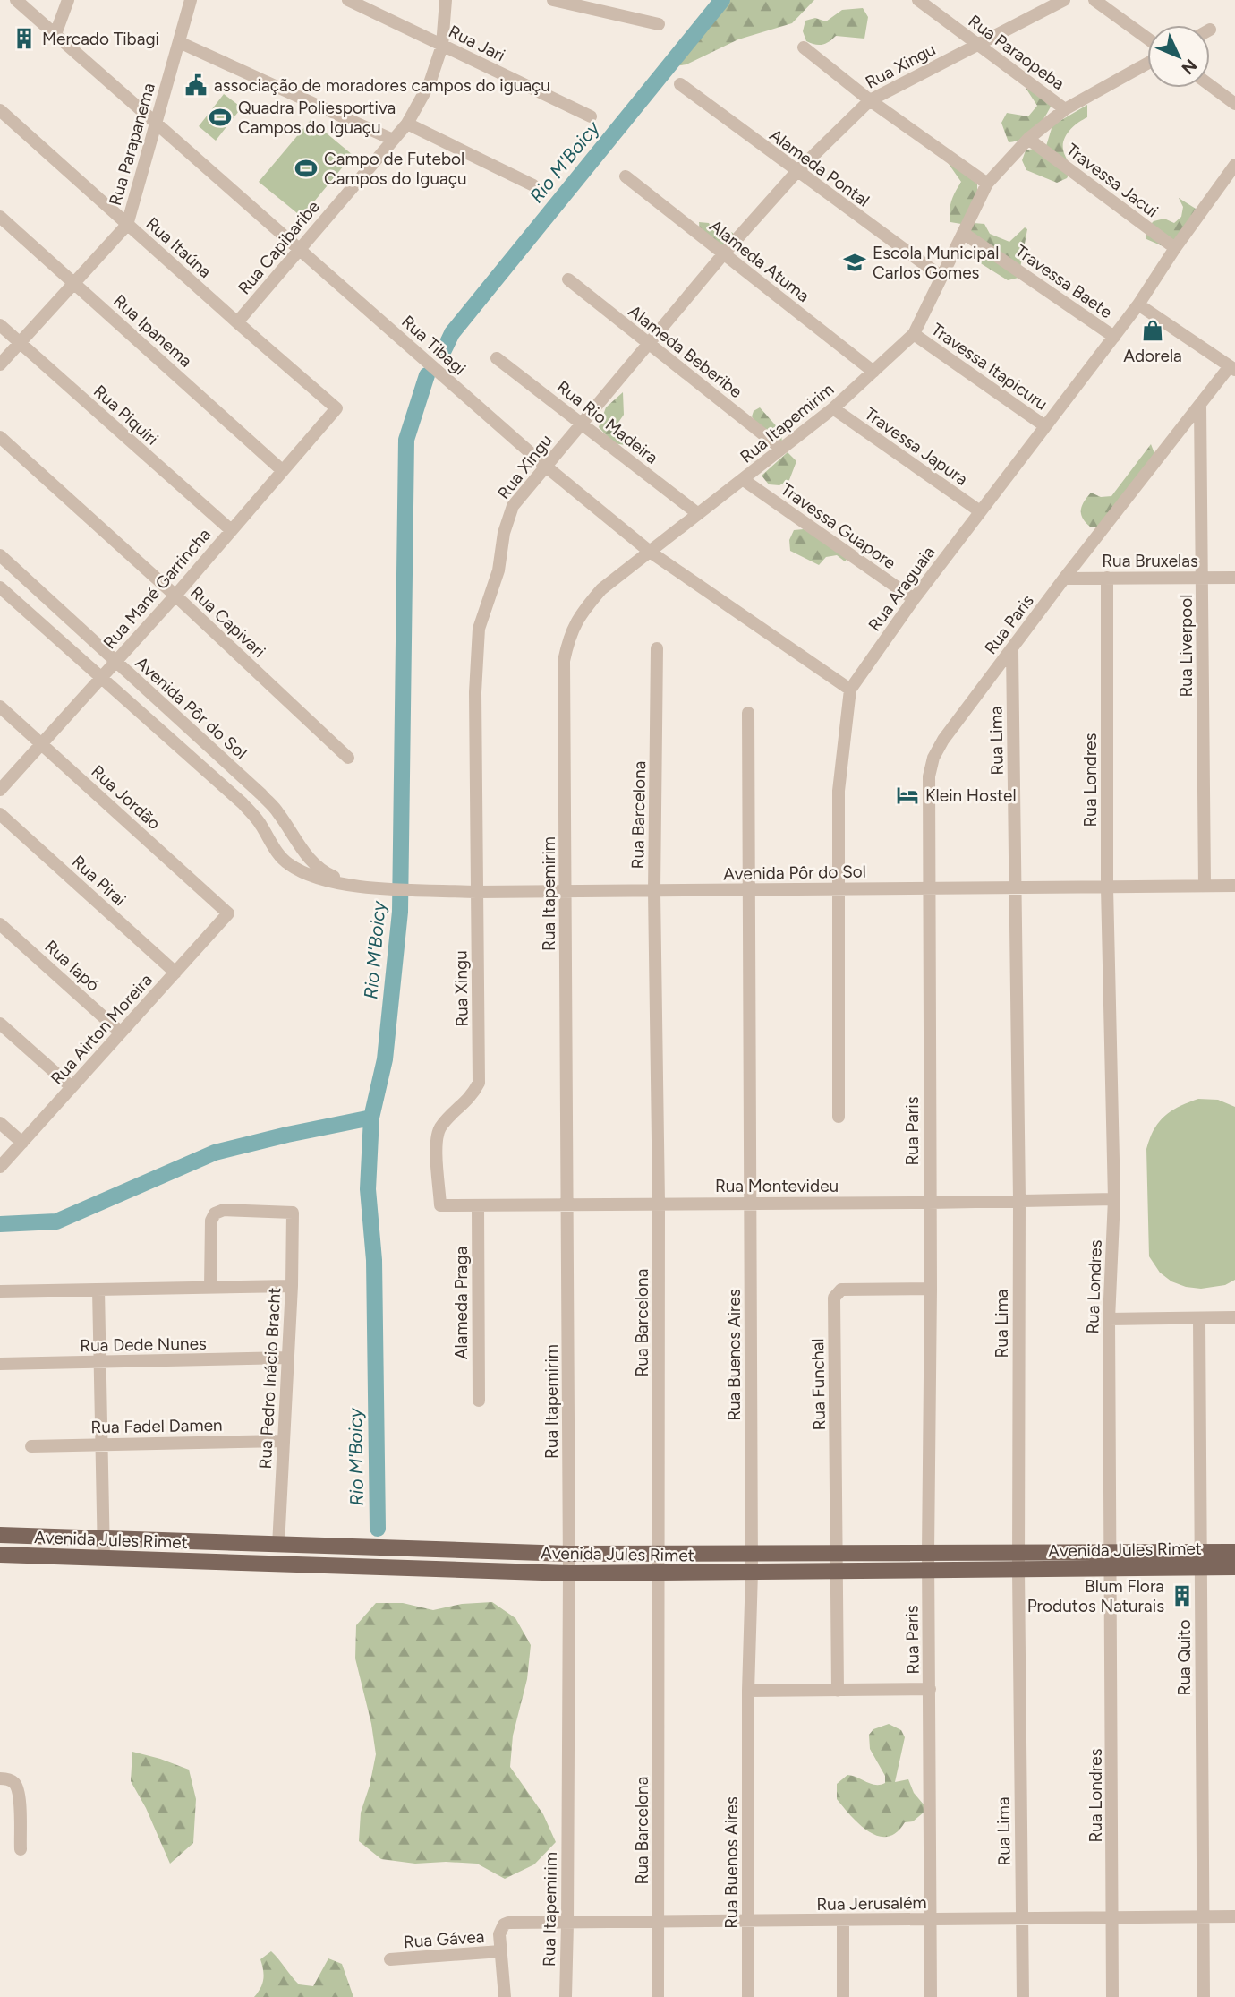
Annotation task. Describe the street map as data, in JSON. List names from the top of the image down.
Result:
{
  "streets": {
    "main road": ["Avenida Jules Rimet"],
    "street": [
      "Rua Jari",
      "Rua Paraopeba",
      "Rua Xingu",
      "Rua Parapanema",
      "Alameda Pontal",
      "Travessa Jacui",
      "Rua Itaúna",
      "Rua Capibaribe",
      "Alameda Atuma",
      "Travessa Baete",
      "Rua Ipanema",
      "Rua Tibagi",
      "Alameda Beberibe",
      "Travessa Itapicuru",
      "Rua Piquiri",
      "Rua Rio Madeira",
      "Rua Itapemirim",
      "Travessa Japura",
      "Travessa Guapore",
      "Rua Bruxelas",
      "Rua Mané Garrincha",
      "Rua Araguaia",
      "Rua Capivari",
      "Rua Paris",
      "Rua Liverpool",
      "Avenida Pôr do Sol",
      "Rua Lima",
      "Rua Londres",
      "Rua Jordão",
      "Rua Barcelona",
      "Rua Pirai",
      "Rua Iapó",
      "Rua Airton Moreira",
      "Rua Montevideu",
      "Alameda Praga",
      "Rua Dede Nunes",
      "Rua Buenos Aires",
      "Rua Pedro Inácio Bracht",
      "Rua Funchal",
      "Rua Fadel Damen",
      "Rua Quito",
      "Rua Jerusalém",
      "Rua Gávea"
    ]
  },
  "crossings": [
    ["Rua Jari", "Rua Capibaribe"],
    ["Rua Paraopeba", "Rua Xingu"],
    ["Rua Paraopeba", "Rua Itapemirim"],
    ["Rua Xingu", "Alameda Pontal"],
    ["Rua Xingu", "Alameda Atuma"],
    ["Rua Xingu", "Rua Tibagi"],
    ["Rua Xingu", "Alameda Beberibe"],
    ["Rua Xingu", "Rua Rio Madeira"],
    ["Rua Xingu", "Avenida Pôr do Sol"],
    ["Rua Xingu", "Rua Montevideu"],
    ["Rua Parapanema", "Rua Itaúna"],
    ["Rua Parapanema", "Rua Ipanema"],
    ["Rua Parapanema", "Rua Tibagi"],
    ["Rua Parapanema", "Rua Piquiri"],
    ["Alameda Pontal", "Rua Itapemirim"],
    ["Travessa Jacui", "Rua Itapemirim"],
    ["Travessa Jacui", "Rua Araguaia"],
    ["Rua Itaúna", "Rua Capibaribe"],
    ["Rua Itaúna", "Rua Mané Garrincha"],
    ["Rua Capibaribe", "Rua Tibagi"],
    ["Alameda Atuma", "Rua Itapemirim"],
    ["Travessa Baete", "Rua Itapemirim"],
    ["Travessa Baete", "Rua Araguaia"],
    ["Rua Ipanema", "Rua Mané Garrincha"],
    ["Rua Tibagi", "Rua Itapemirim"],
    ["Rua Tibagi", "Rua Araguaia"],
    ["Alameda Beberibe", "Rua Itapemirim"],
    ["Travessa Itapicuru", "Rua Itapemirim"],
    ["Travessa Itapicuru", "Rua Araguaia"],
    ["Rua Piquiri", "Rua Mané Garrincha"],
    ["Rua Rio Madeira", "Rua Itapemirim"],
    ["Rua Itapemirim", "Travessa Japura"],
    ["Rua Itapemirim", "Travessa Guapore"],
    ["Rua Itapemirim", "Avenida Pôr do Sol"],
    ["Rua Itapemirim", "Rua Montevideu"],
    ["Rua Itapemirim", "Avenida Jules Rimet"],
    ["Rua Itapemirim", "Rua Jerusalém"],
    ["Travessa Japura", "Rua Araguaia"],
    ["Travessa Guapore", "Rua Araguaia"],
    ["Rua Bruxelas", "Rua Paris"],
    ["Rua Bruxelas", "Rua Liverpool"],
    ["Rua Bruxelas", "Rua Londres"],
    ["Rua Mané Garrincha", "Rua Capivari"],
    ["Rua Mané Garrincha", "Avenida Pôr do Sol"],
    ["Rua Mané Garrincha", "Rua Jordão"],
    ["Rua Araguaia", "Avenida Pôr do Sol"],
    ["Rua Paris", "Rua Liverpool"],
    ["Rua Paris", "Avenida Pôr do Sol"],
    ["Rua Paris", "Rua Lima"],
    ["Rua Paris", "Rua Montevideu"],
    ["Rua Paris", "Rua Funchal"],
    ["Rua Paris", "Avenida Jules Rimet"],
    ["Rua Paris", "Rua Jerusalém"],
    ["Rua Liverpool", "Avenida Pôr do Sol"],
    ["Avenida Pôr do Sol", "Rua Lima"],
    ["Avenida Pôr do Sol", "Rua Londres"],
    ["Avenida Pôr do Sol", "Rua Barcelona"],
    ["Avenida Pôr do Sol", "Rua Buenos Aires"],
    ["Rua Lima", "Rua Montevideu"],
    ["Rua Lima", "Avenida Jules Rimet"],
    ["Rua Lima", "Rua Jerusalém"],
    ["Rua Londres", "Rua Montevideu"],
    ["Rua Londres", "Avenida Jules Rimet"],
    ["Rua Londres", "Rua Jerusalém"],
    ["Rua Jordão", "Rua Airton Moreira"],
    ["Rua Barcelona", "Rua Montevideu"],
    ["Rua Barcelona", "Avenida Jules Rimet"],
    ["Rua Barcelona", "Rua Jerusalém"],
    ["Rua Pirai", "Rua Airton Moreira"],
    ["Rua Iapó", "Rua Airton Moreira"],
    ["Rua Montevideu", "Alameda Praga"],
    ["Rua Montevideu", "Rua Buenos Aires"],
    ["Rua Dede Nunes", "Rua Pedro Inácio Bracht"],
    ["Rua Buenos Aires", "Avenida Jules Rimet"],
    ["Rua Buenos Aires", "Rua Jerusalém"],
    ["Rua Pedro Inácio Bracht", "Rua Fadel Damen"],
    ["Rua Pedro Inácio Bracht", "Avenida Jules Rimet"],
    ["Rua Funchal", "Avenida Jules Rimet"],
    ["Avenida Jules Rimet", "Rua Quito"],
    ["Rua Quito", "Rua Jerusalém"],
    ["Rua Jerusalém", "Rua Gávea"]
  ],
  "water": ["Rio M'Boicy"],
  "places": {
    "building": ["Mercado Tibagi", "Blum Flora Produtos Naturais"],
    "public building": ["associação de moradores campos do iguaçu"],
    "sports": ["Quadra Poliesportiva Campos do Iguaçu", "Campo de Futebol Campos do Iguaçu"],
    "school or university": ["Escola Municipal Carlos Gomes"],
    "shop": ["Adorela"],
    "hotel": ["Klein Hostel"]
  },
  "north": "bottom right"
}
